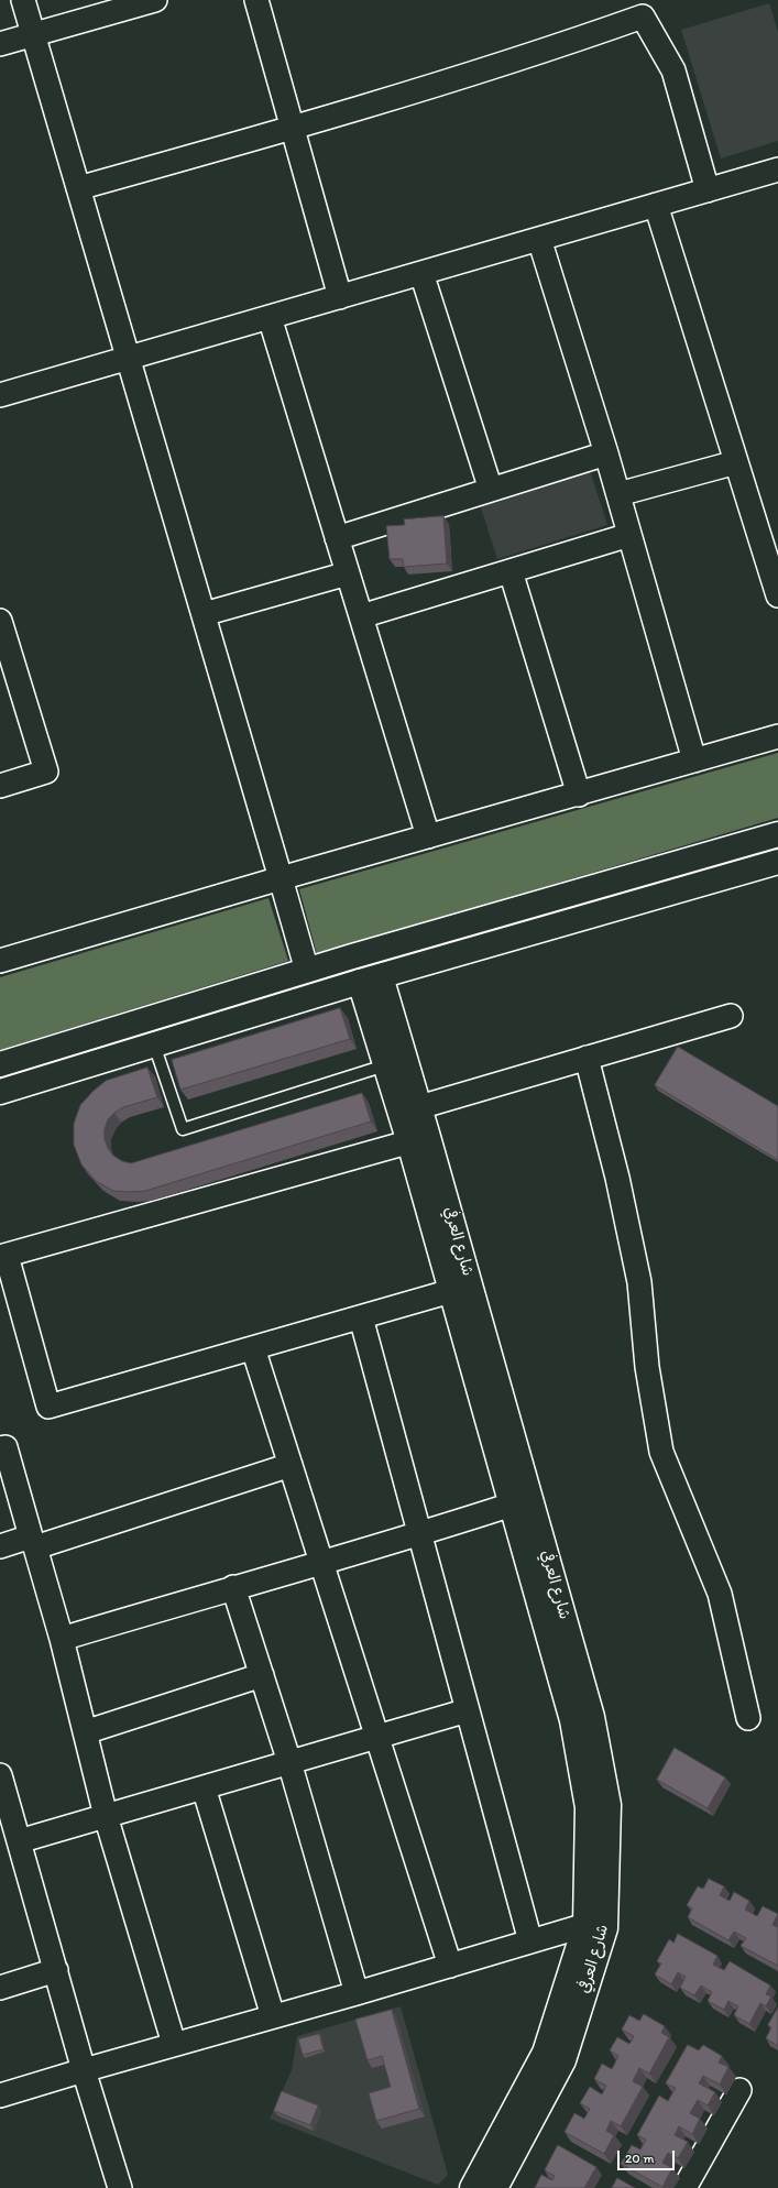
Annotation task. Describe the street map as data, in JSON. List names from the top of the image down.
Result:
{
  "streets": {
    "street": ["شارع العرفي"]
  },
  "scale_bar": "20 m"
}
